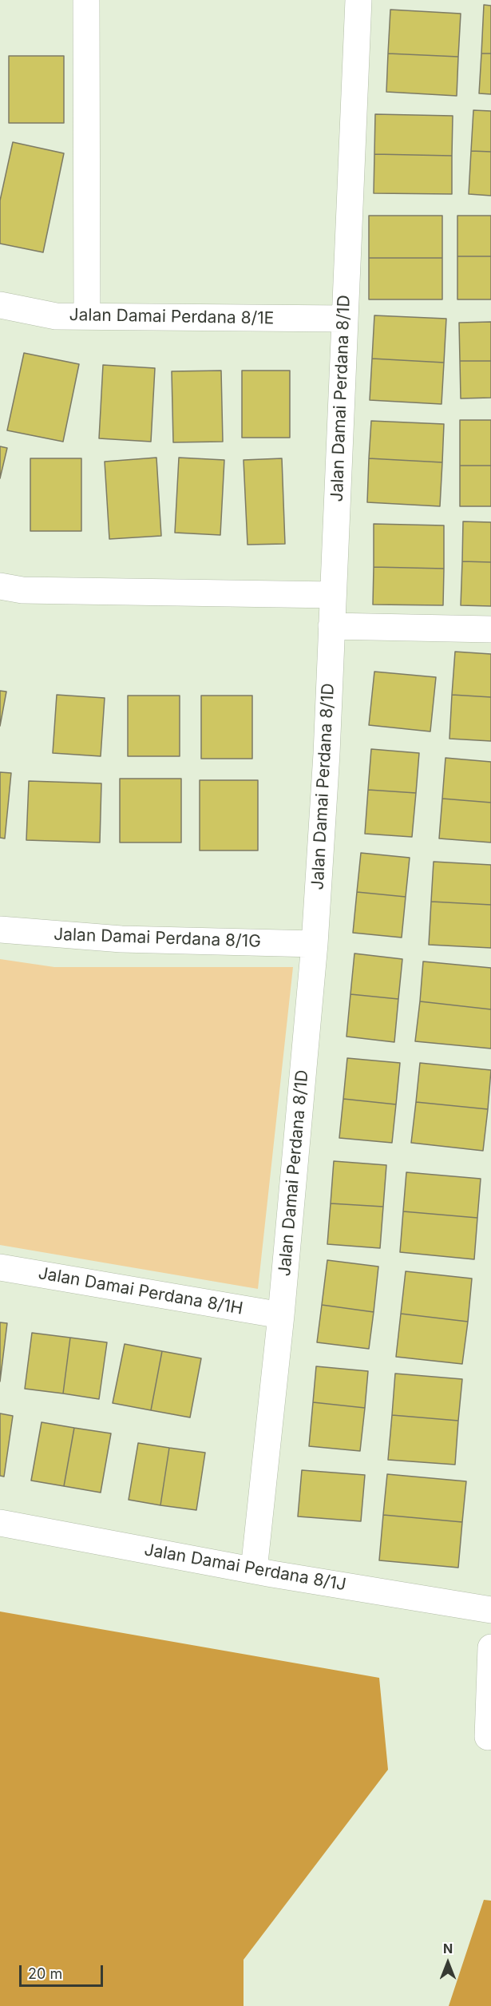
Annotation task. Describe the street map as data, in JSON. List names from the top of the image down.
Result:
{
  "streets": {
    "street": [
      "Jalan Damai Perdana 8/1E",
      "Jalan Damai Perdana 8/1D",
      "Jalan Damai Perdana 8/1G",
      "Jalan Damai Perdana 8/1H",
      "Jalan Damai Perdana 8/1J"
    ]
  },
  "crossings": [
    ["Jalan Damai Perdana 8/1E", "Jalan Damai Perdana 8/1D"],
    ["Jalan Damai Perdana 8/1D", "Jalan Damai Perdana 8/1G"],
    ["Jalan Damai Perdana 8/1D", "Jalan Damai Perdana 8/1H"],
    ["Jalan Damai Perdana 8/1D", "Jalan Damai Perdana 8/1J"]
  ],
  "scale_bar": "20 m",
  "north": "top"
}
